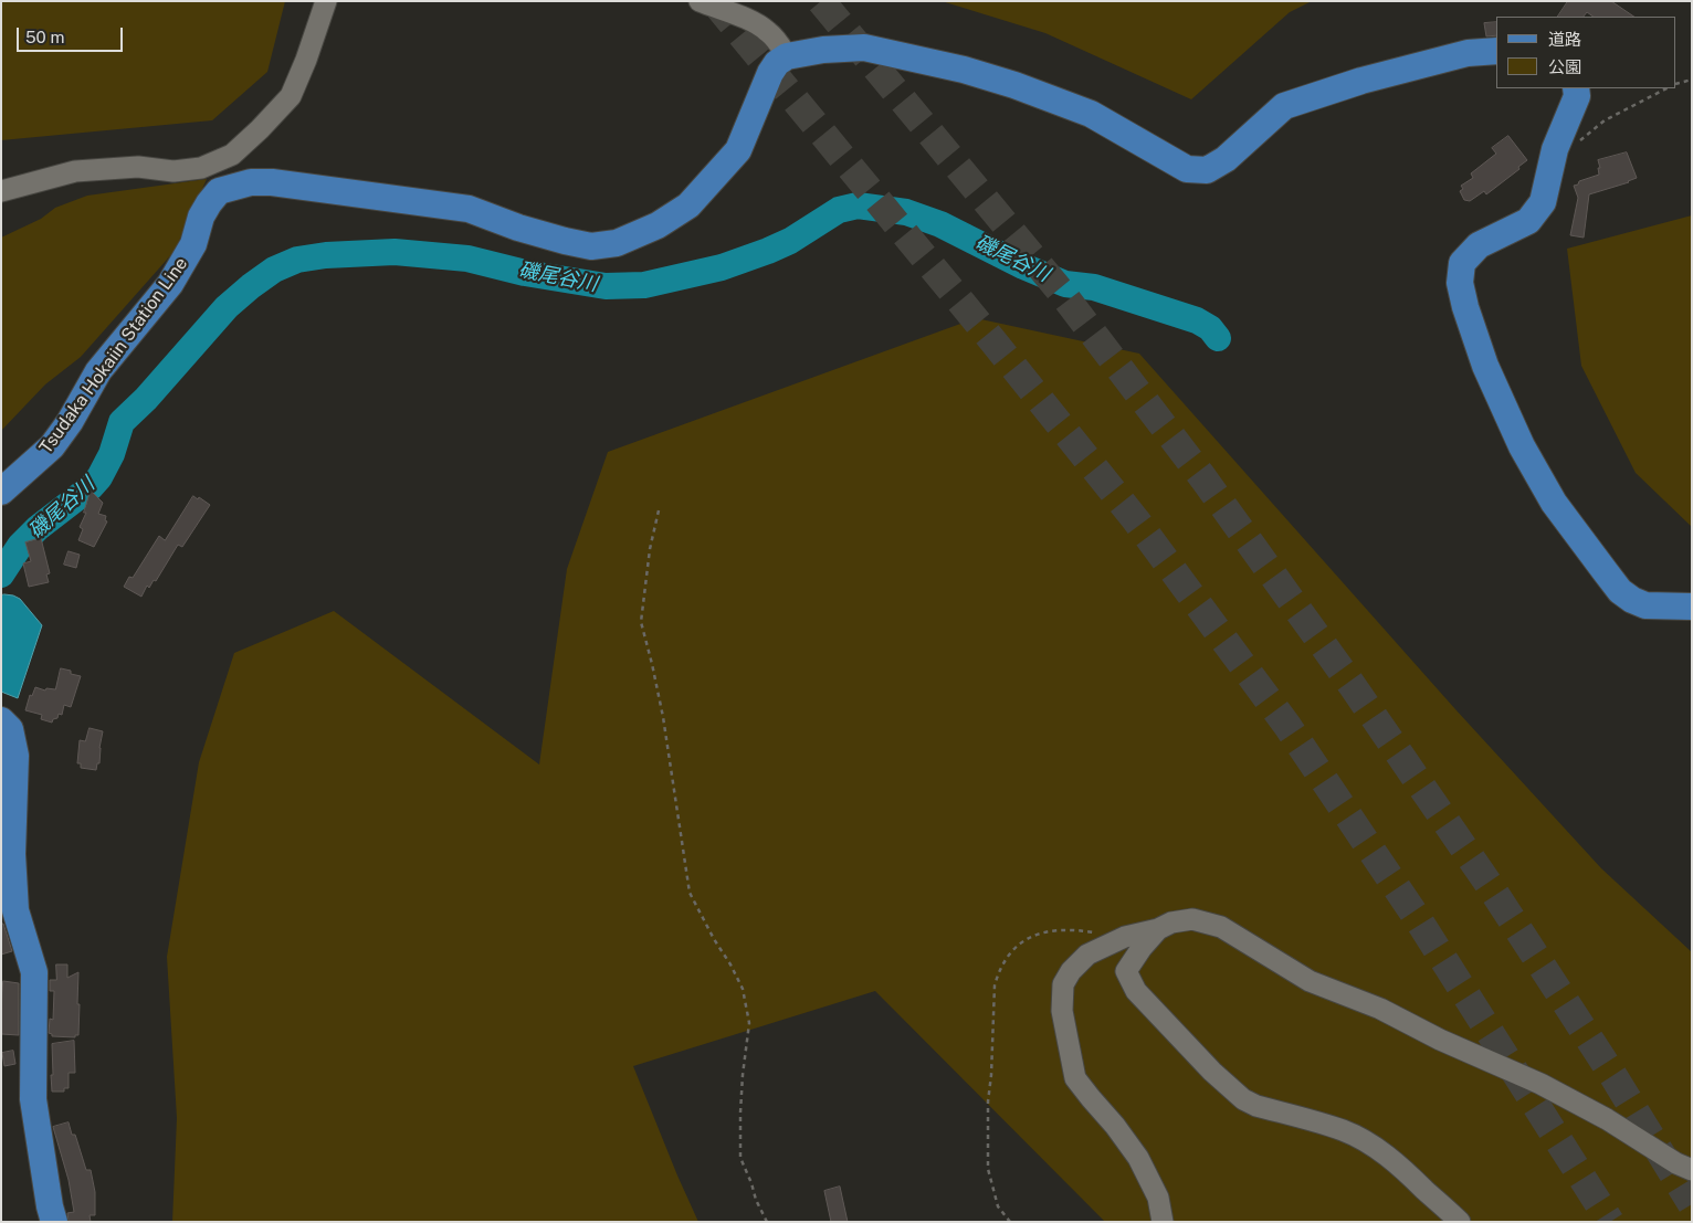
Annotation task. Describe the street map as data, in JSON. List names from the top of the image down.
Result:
{
  "streets": {
    "main road": ["Tsudaka Hokaiin Station Line"]
  },
  "water": ["磯尾谷川"],
  "legend": ["道路", "公園"],
  "scale_bar": "50 m"
}
